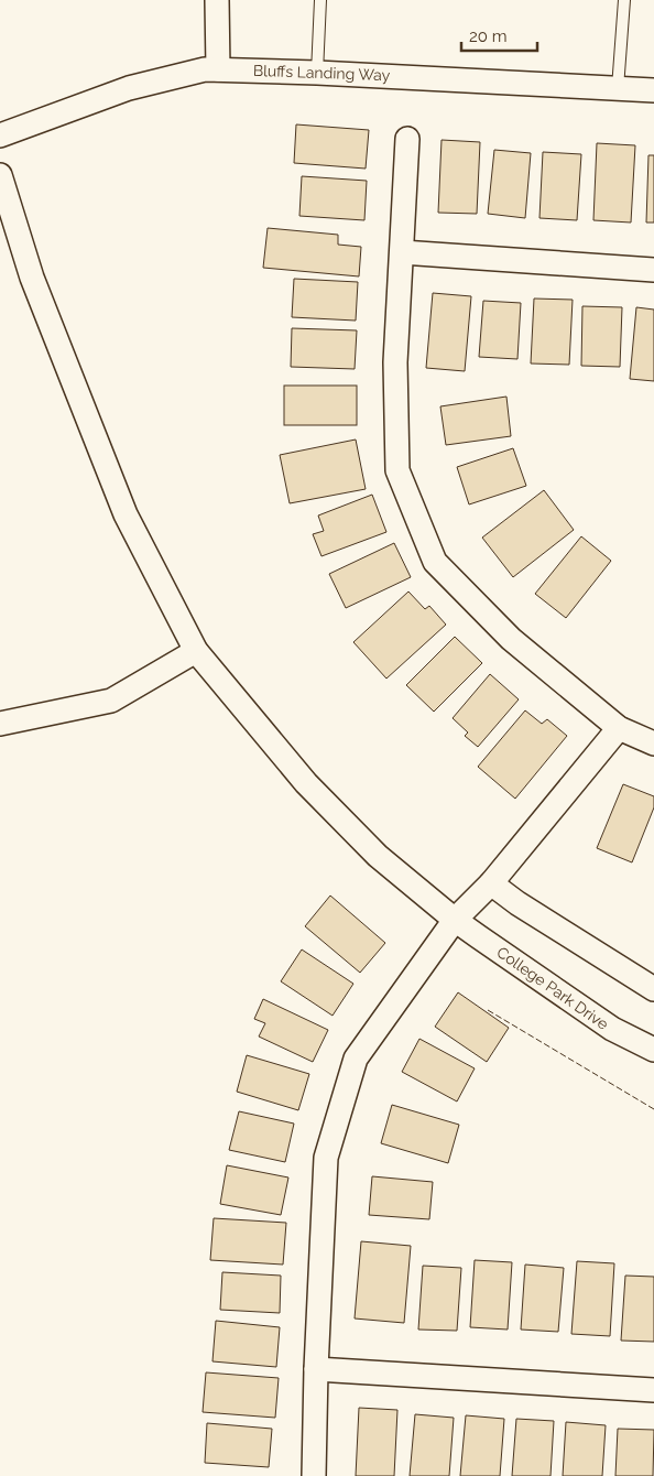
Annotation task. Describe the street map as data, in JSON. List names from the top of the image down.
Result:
{
  "streets": {
    "street": ["Bluffs Landing Way", "College Park Drive"]
  },
  "scale_bar": "20 m"
}
